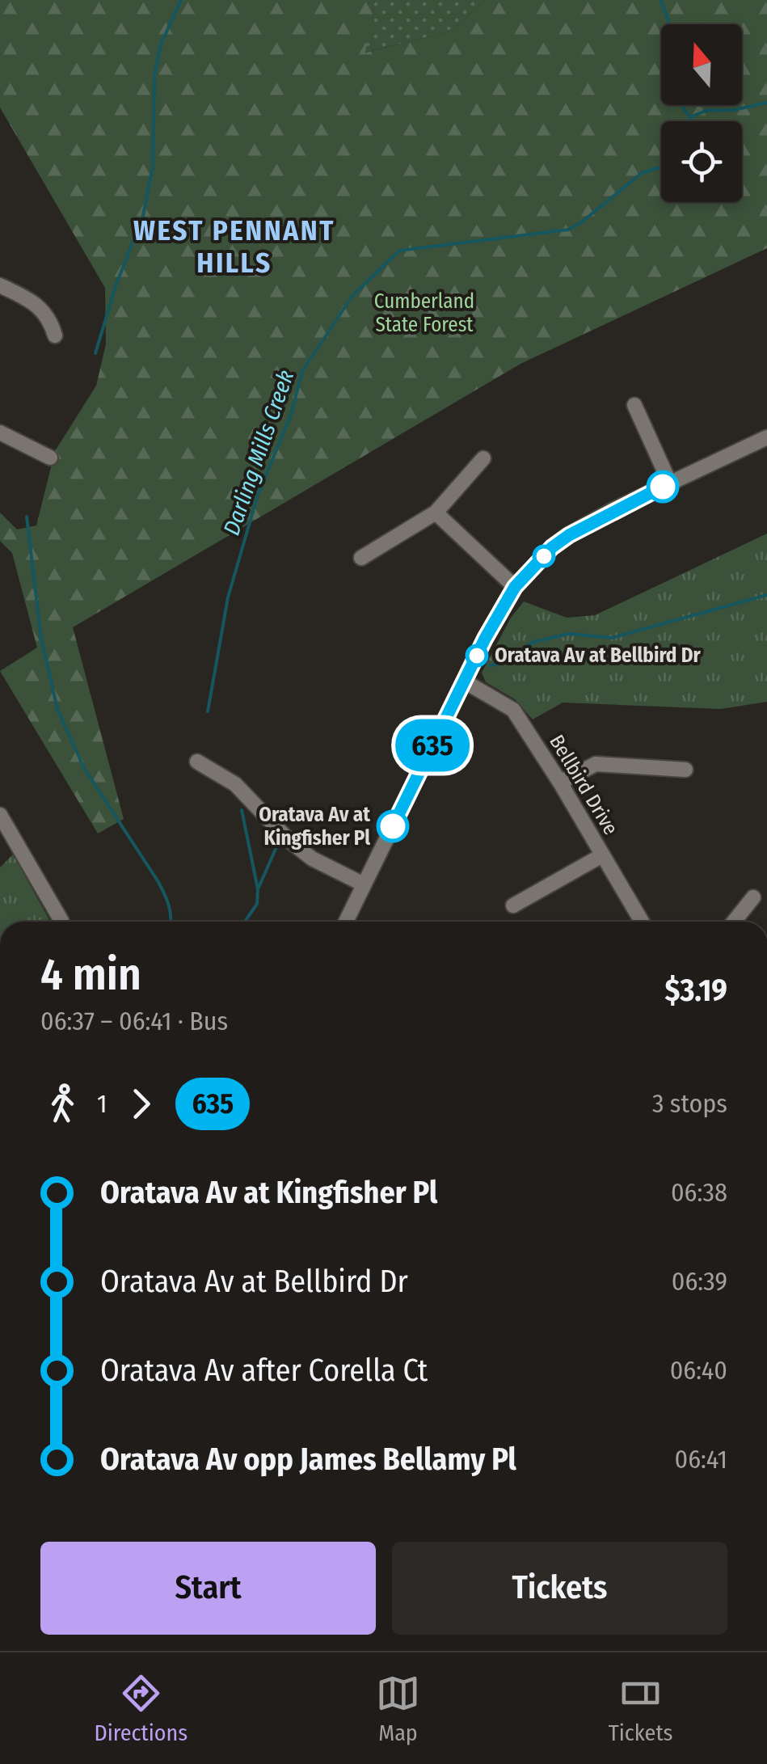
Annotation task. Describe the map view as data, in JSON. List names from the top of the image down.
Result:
{
  "streets": {
    "street": ["Bellbird Drive"]
  },
  "districts": ["WEST PENNANT HILLS"],
  "water": ["Darling Mills Creek"],
  "parks": ["Cumberland State Forest"],
  "places": ["Oratava Av at Bellbird Dr", "Oratava Av at Kingfisher Pl"],
  "lines": ["bus line 635"],
  "north": "top",
  "page": {
    "on_map": "635",
    "heading": ["4 min", "06:37 – 06:41 · Bus", "$3.19"],
    "legs": ["1", "635", "3 stops"],
    "list": [
      {
        "name": "Oratava Av at Kingfisher Pl",
        "value": "06:38"
      },
      {
        "name": "Oratava Av at Bellbird Dr",
        "value": "06:39"
      },
      {
        "name": "Oratava Av after Corella Ct",
        "value": "06:40"
      },
      {
        "name": "Oratava Av opp James Bellamy Pl",
        "value": "06:41"
      }
    ],
    "buttons": ["Start", "Tickets"],
    "tabs": ["Directions", "Map", "Tickets"]
  }
}
